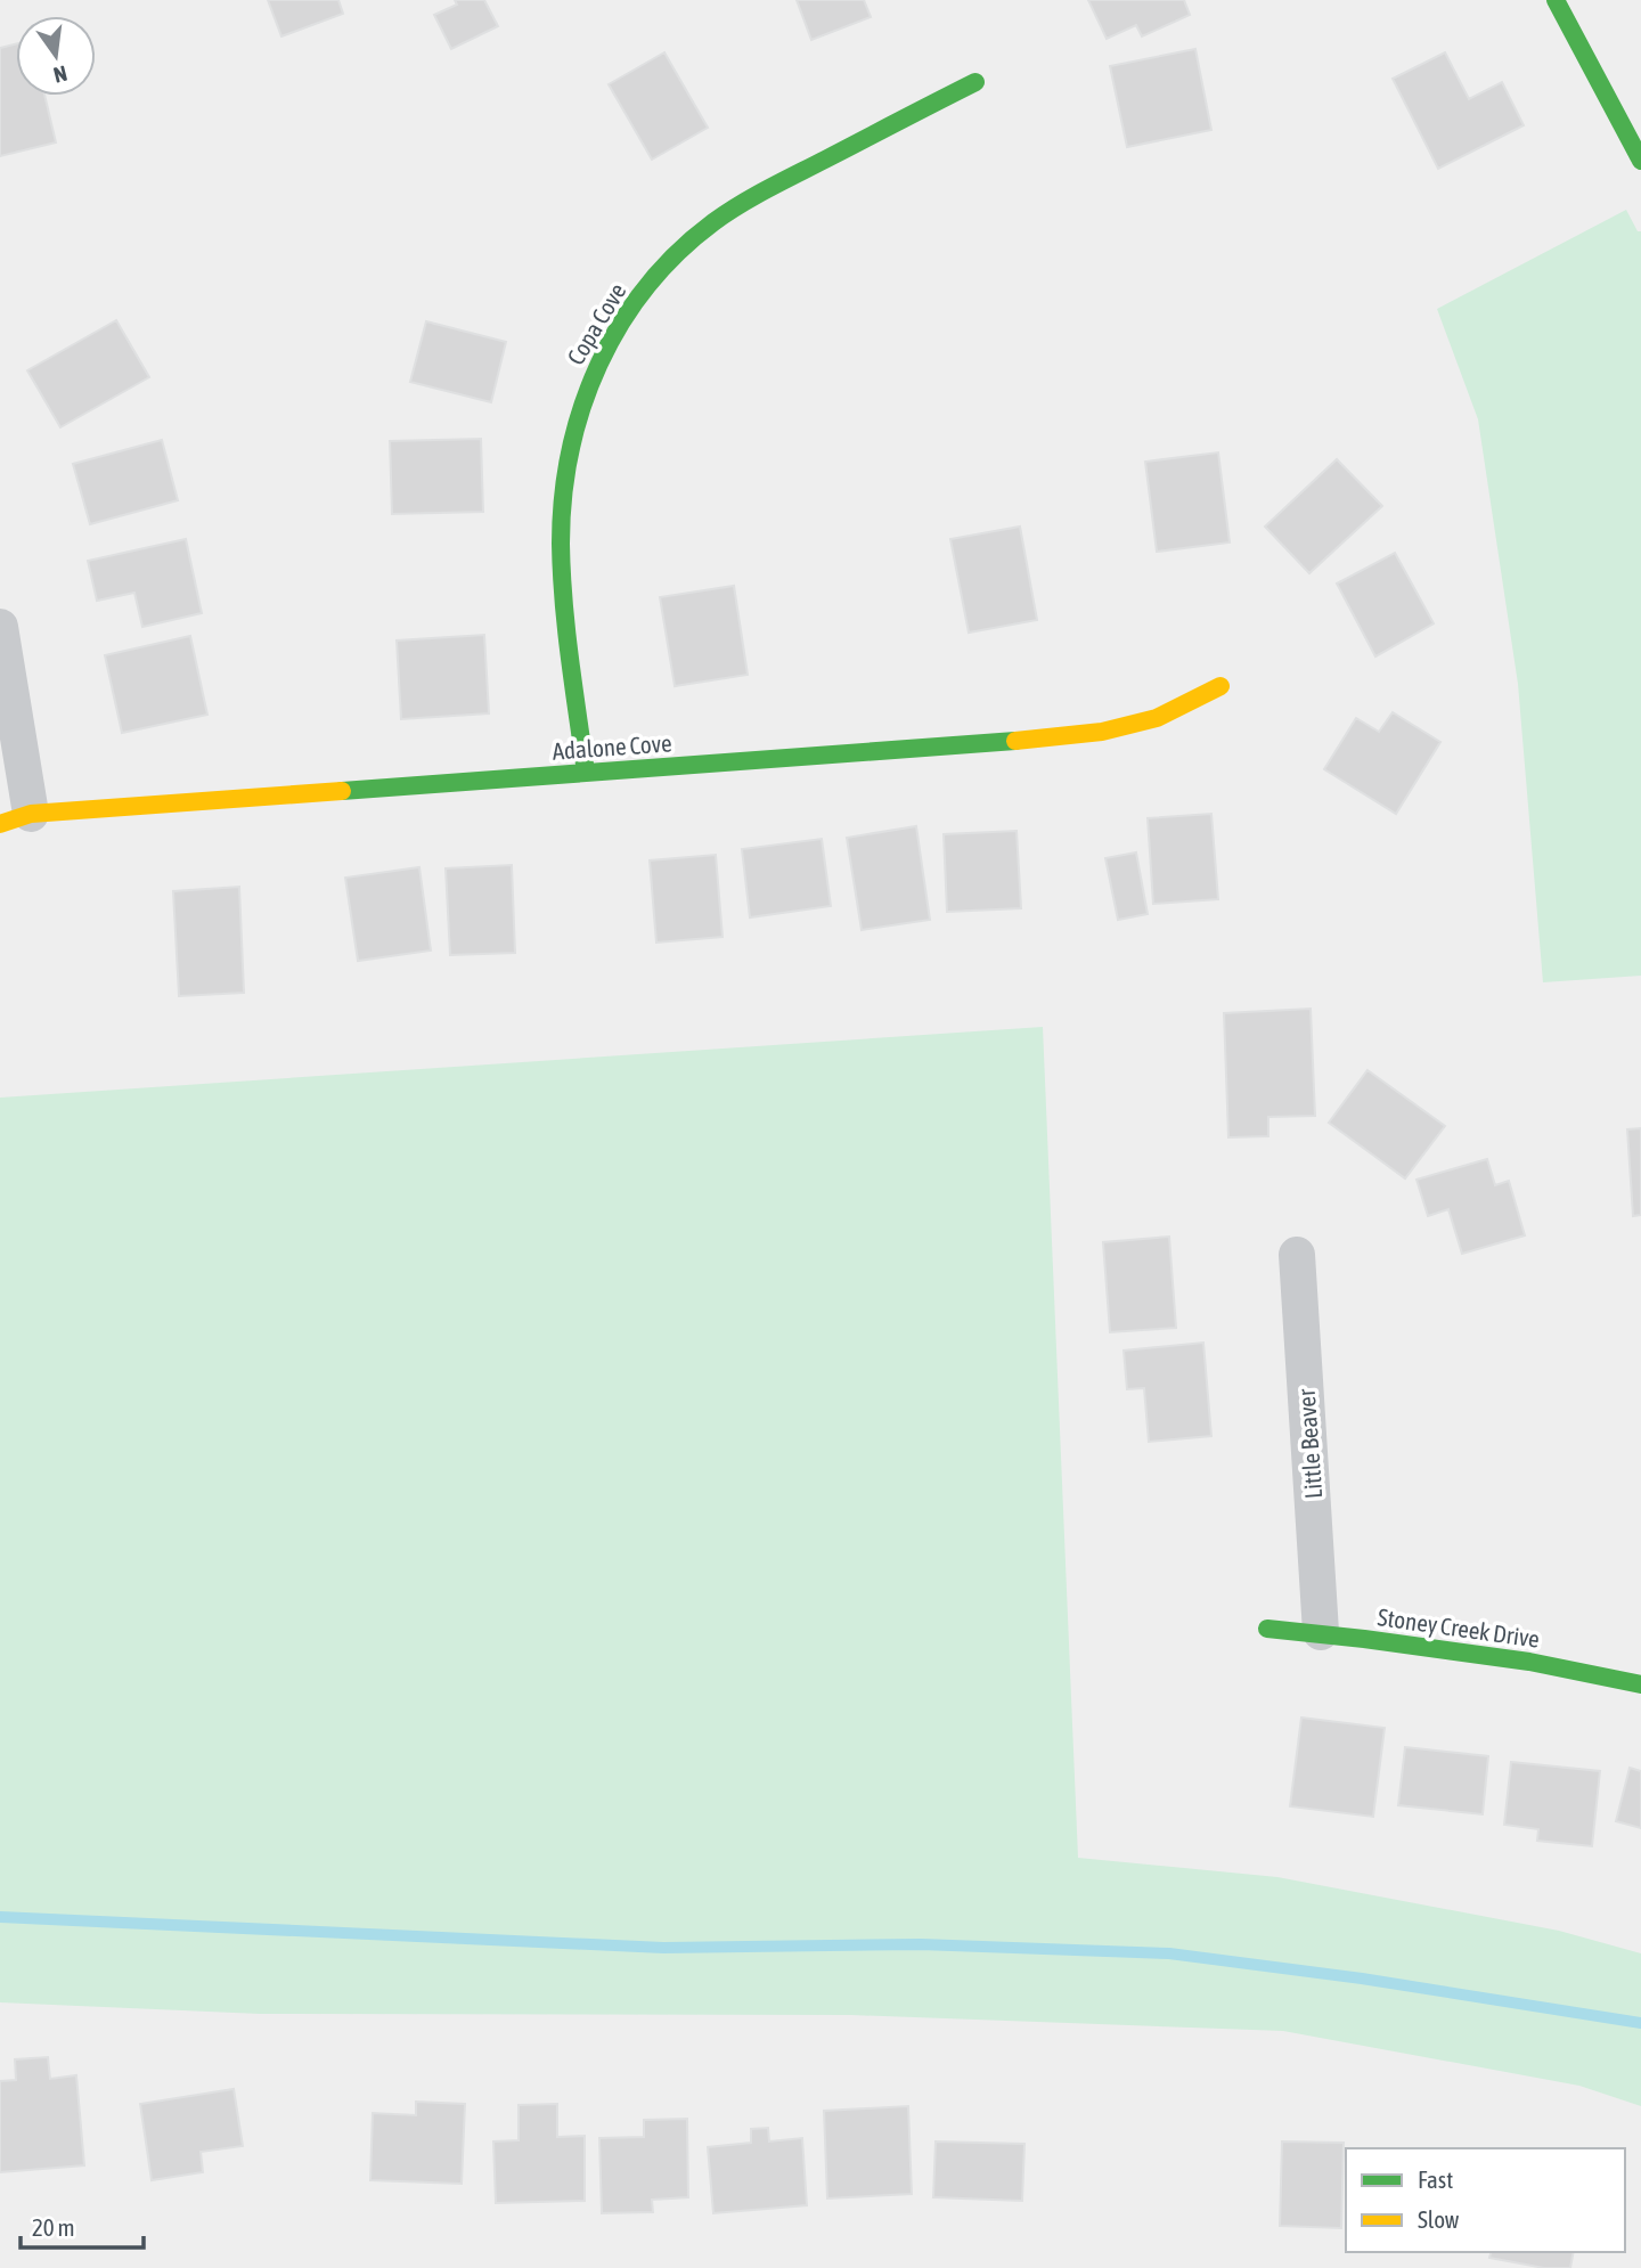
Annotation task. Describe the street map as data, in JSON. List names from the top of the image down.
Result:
{
  "streets": {
    "street": [
      "Copa Cove",
      "Adalone Cove",
      "Little Beaver",
      "Stoney Creek Drive"
    ]
  },
  "crossings": [
    ["Copa Cove", "Adalone Cove"],
    ["Little Beaver", "Stoney Creek Drive"]
  ],
  "legend": ["Fast", "Slow"],
  "scale_bar": "20 m",
  "north": "bottom"
}
